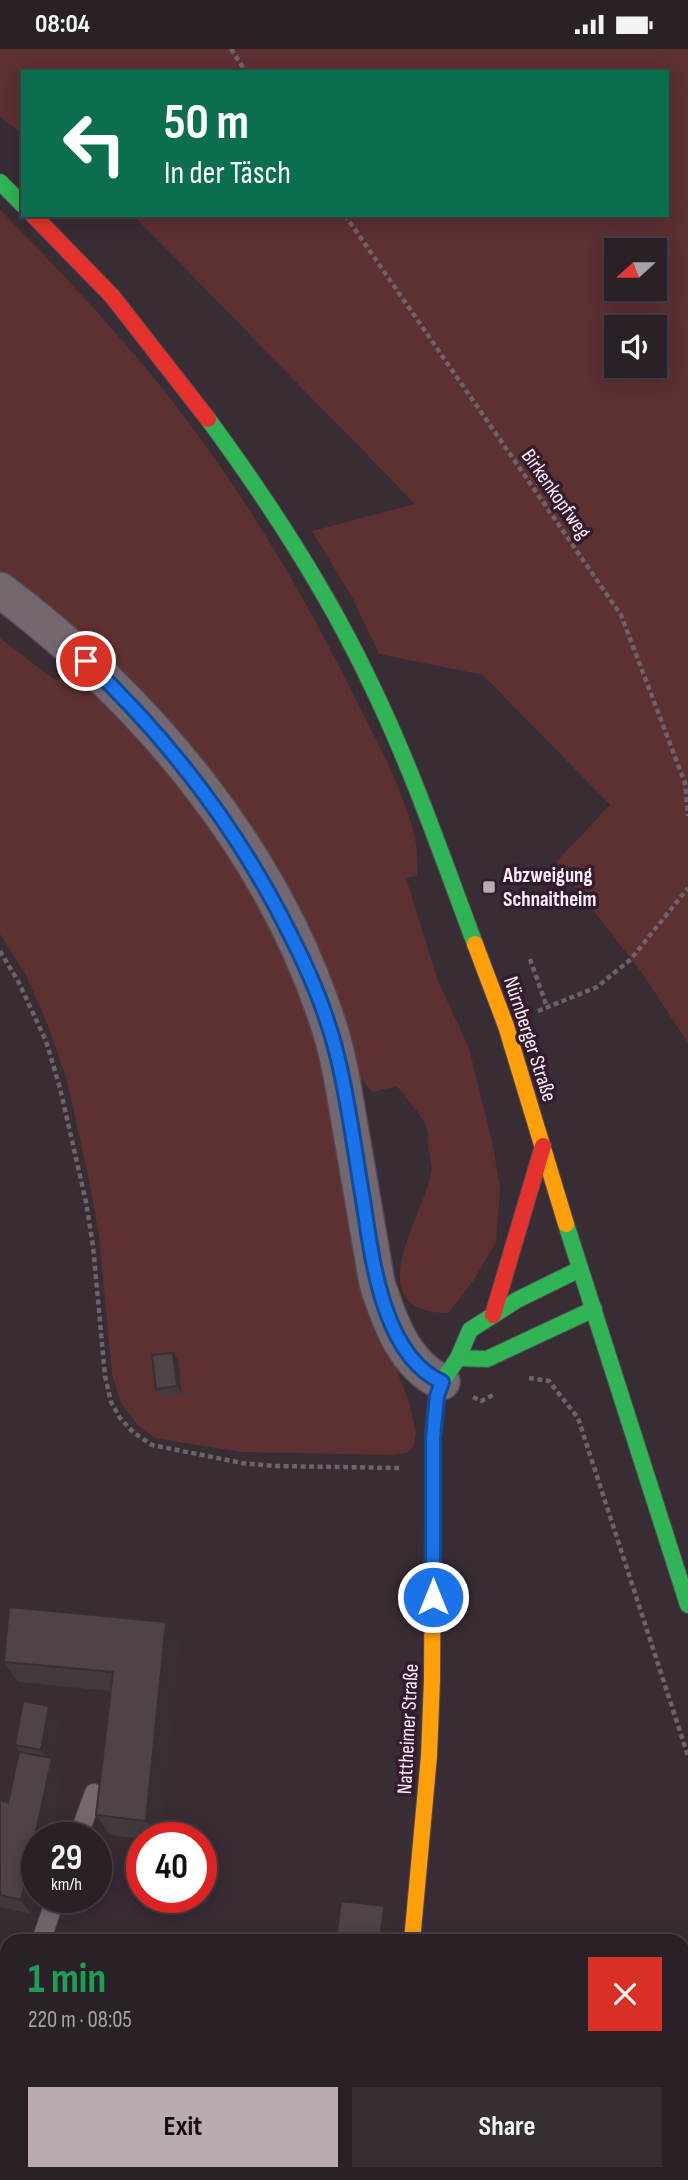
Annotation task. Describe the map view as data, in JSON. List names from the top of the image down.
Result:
{
  "streets": {
    "main road": ["Nürnberger Straße", "Nattheimer Straße"],
    "path": ["Birkenkopfweg"]
  },
  "crossings": [
    ["Nürnberger Straße", "Nattheimer Straße"]
  ],
  "places": {
    "transit": ["Abzweigung Schnaitheim"]
  },
  "north": "left",
  "page": {
    "status": "08:04",
    "turn": ["50 m", "In der Täsch"],
    "speed": "29 km/h",
    "limit": "40",
    "heading": ["1 min", "220 m · 08:05"],
    "buttons": ["Exit", "Share"]
  }
}
